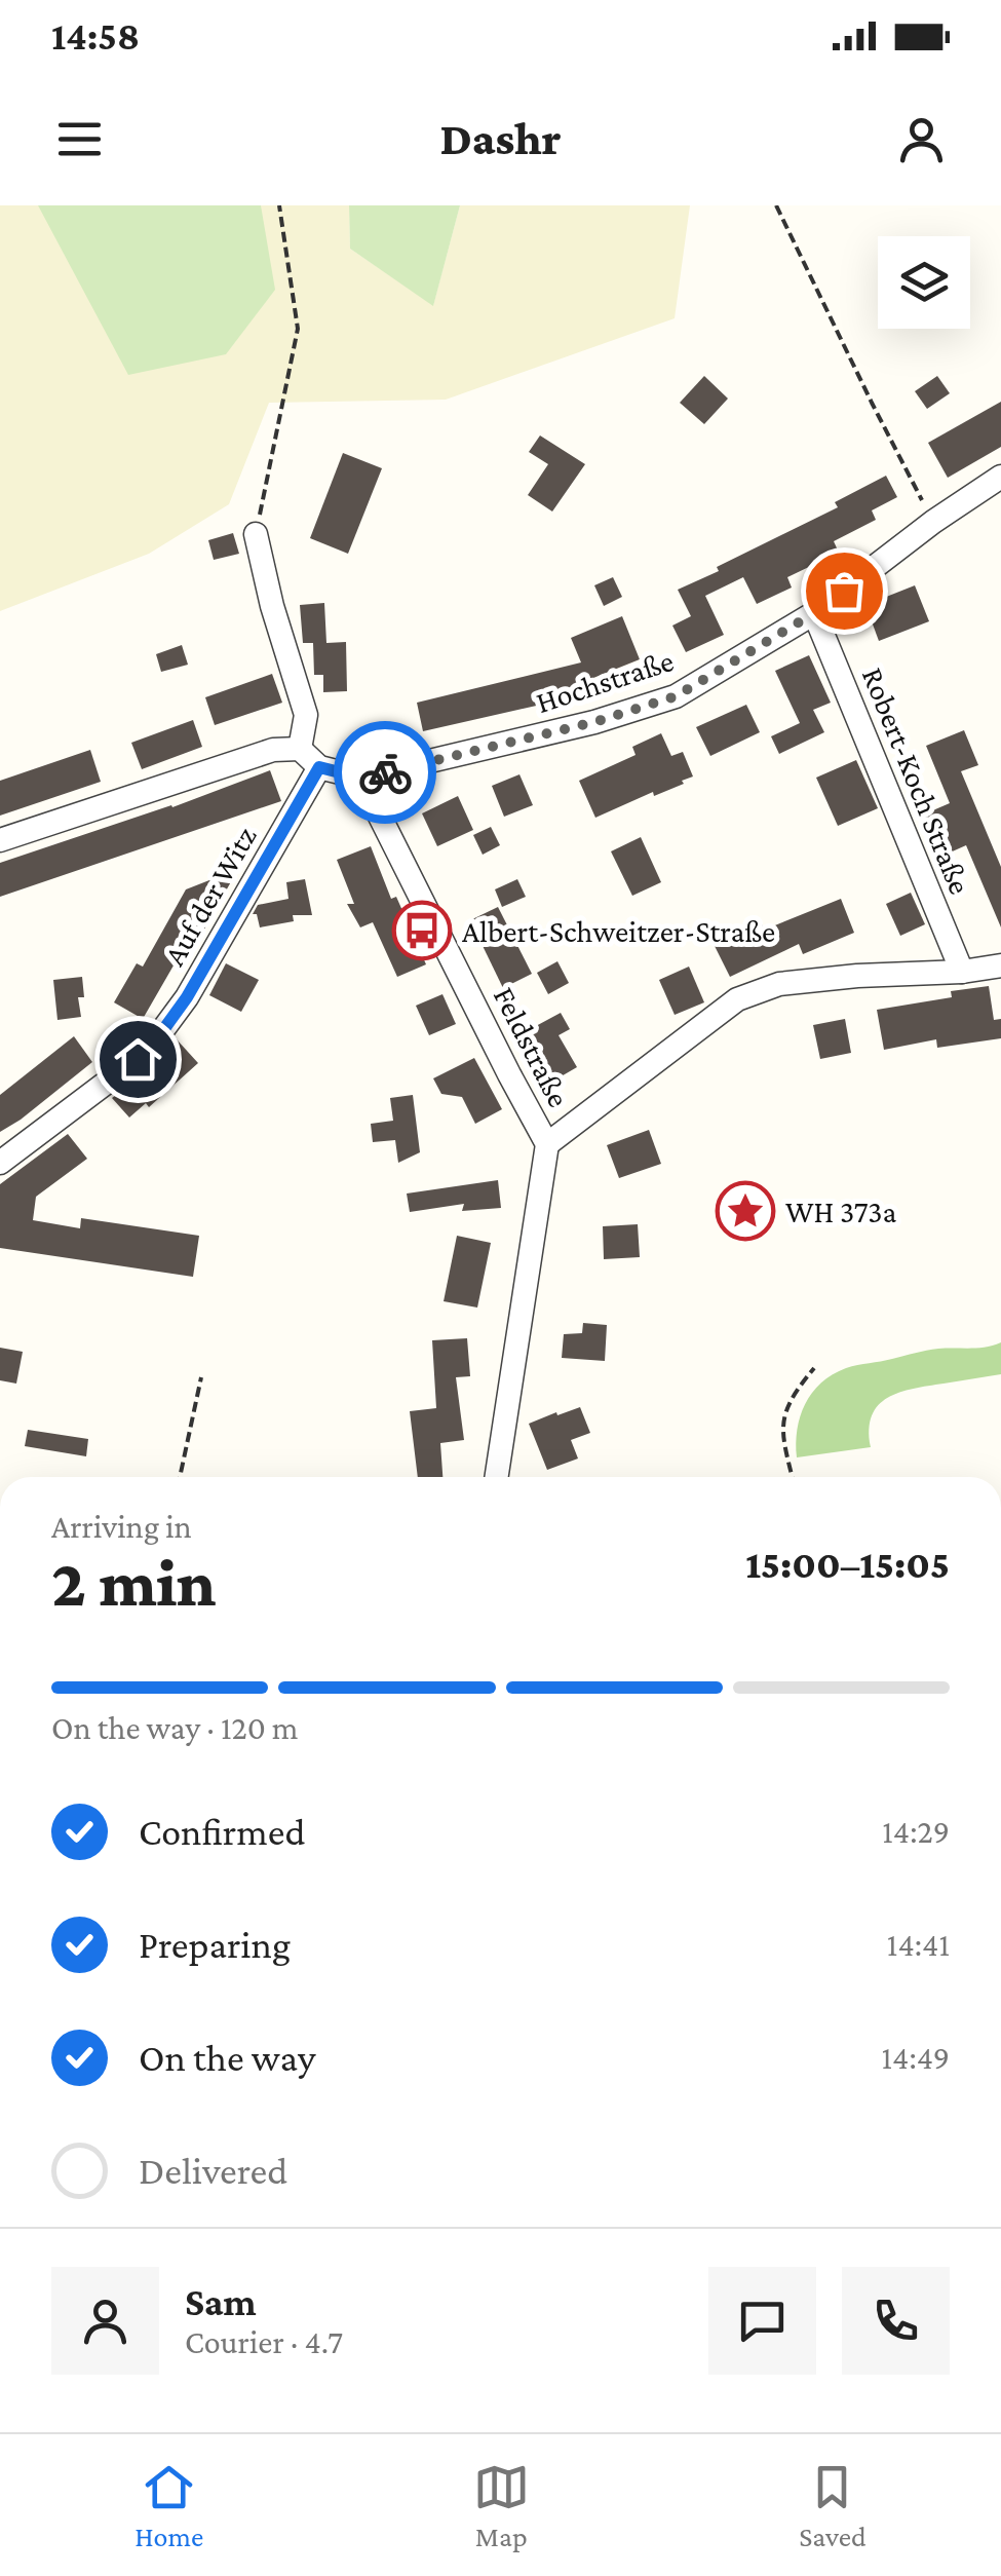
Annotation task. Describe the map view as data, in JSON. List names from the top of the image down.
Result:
{
  "streets": {
    "street": [
      "Hochstraße",
      "Robert-Koch Straße",
      "Auf der Witz",
      "Feldstraße"
    ]
  },
  "crossings": [
    ["Hochstraße", "Robert-Koch Straße"],
    ["Hochstraße", "Auf der Witz"],
    ["Hochstraße", "Feldstraße"]
  ],
  "places": {
    "bus stop": ["Albert-Schweitzer-Straße"],
    "place": ["WH 373a"]
  },
  "page": {
    "status": "14:58",
    "header": "Dashr",
    "heading": ["2 min", "Arriving in", "15:00–15:05"],
    "panel": ["Sam", "Courier · 4.7"],
    "bar": "On the way · 120 m",
    "list": [
      ["Confirmed", "14:29"],
      ["Preparing", "14:41"],
      ["On the way", "14:49"],
      "Delivered"
    ],
    "tabs": ["Home", "Map", "Saved"]
  }
}
